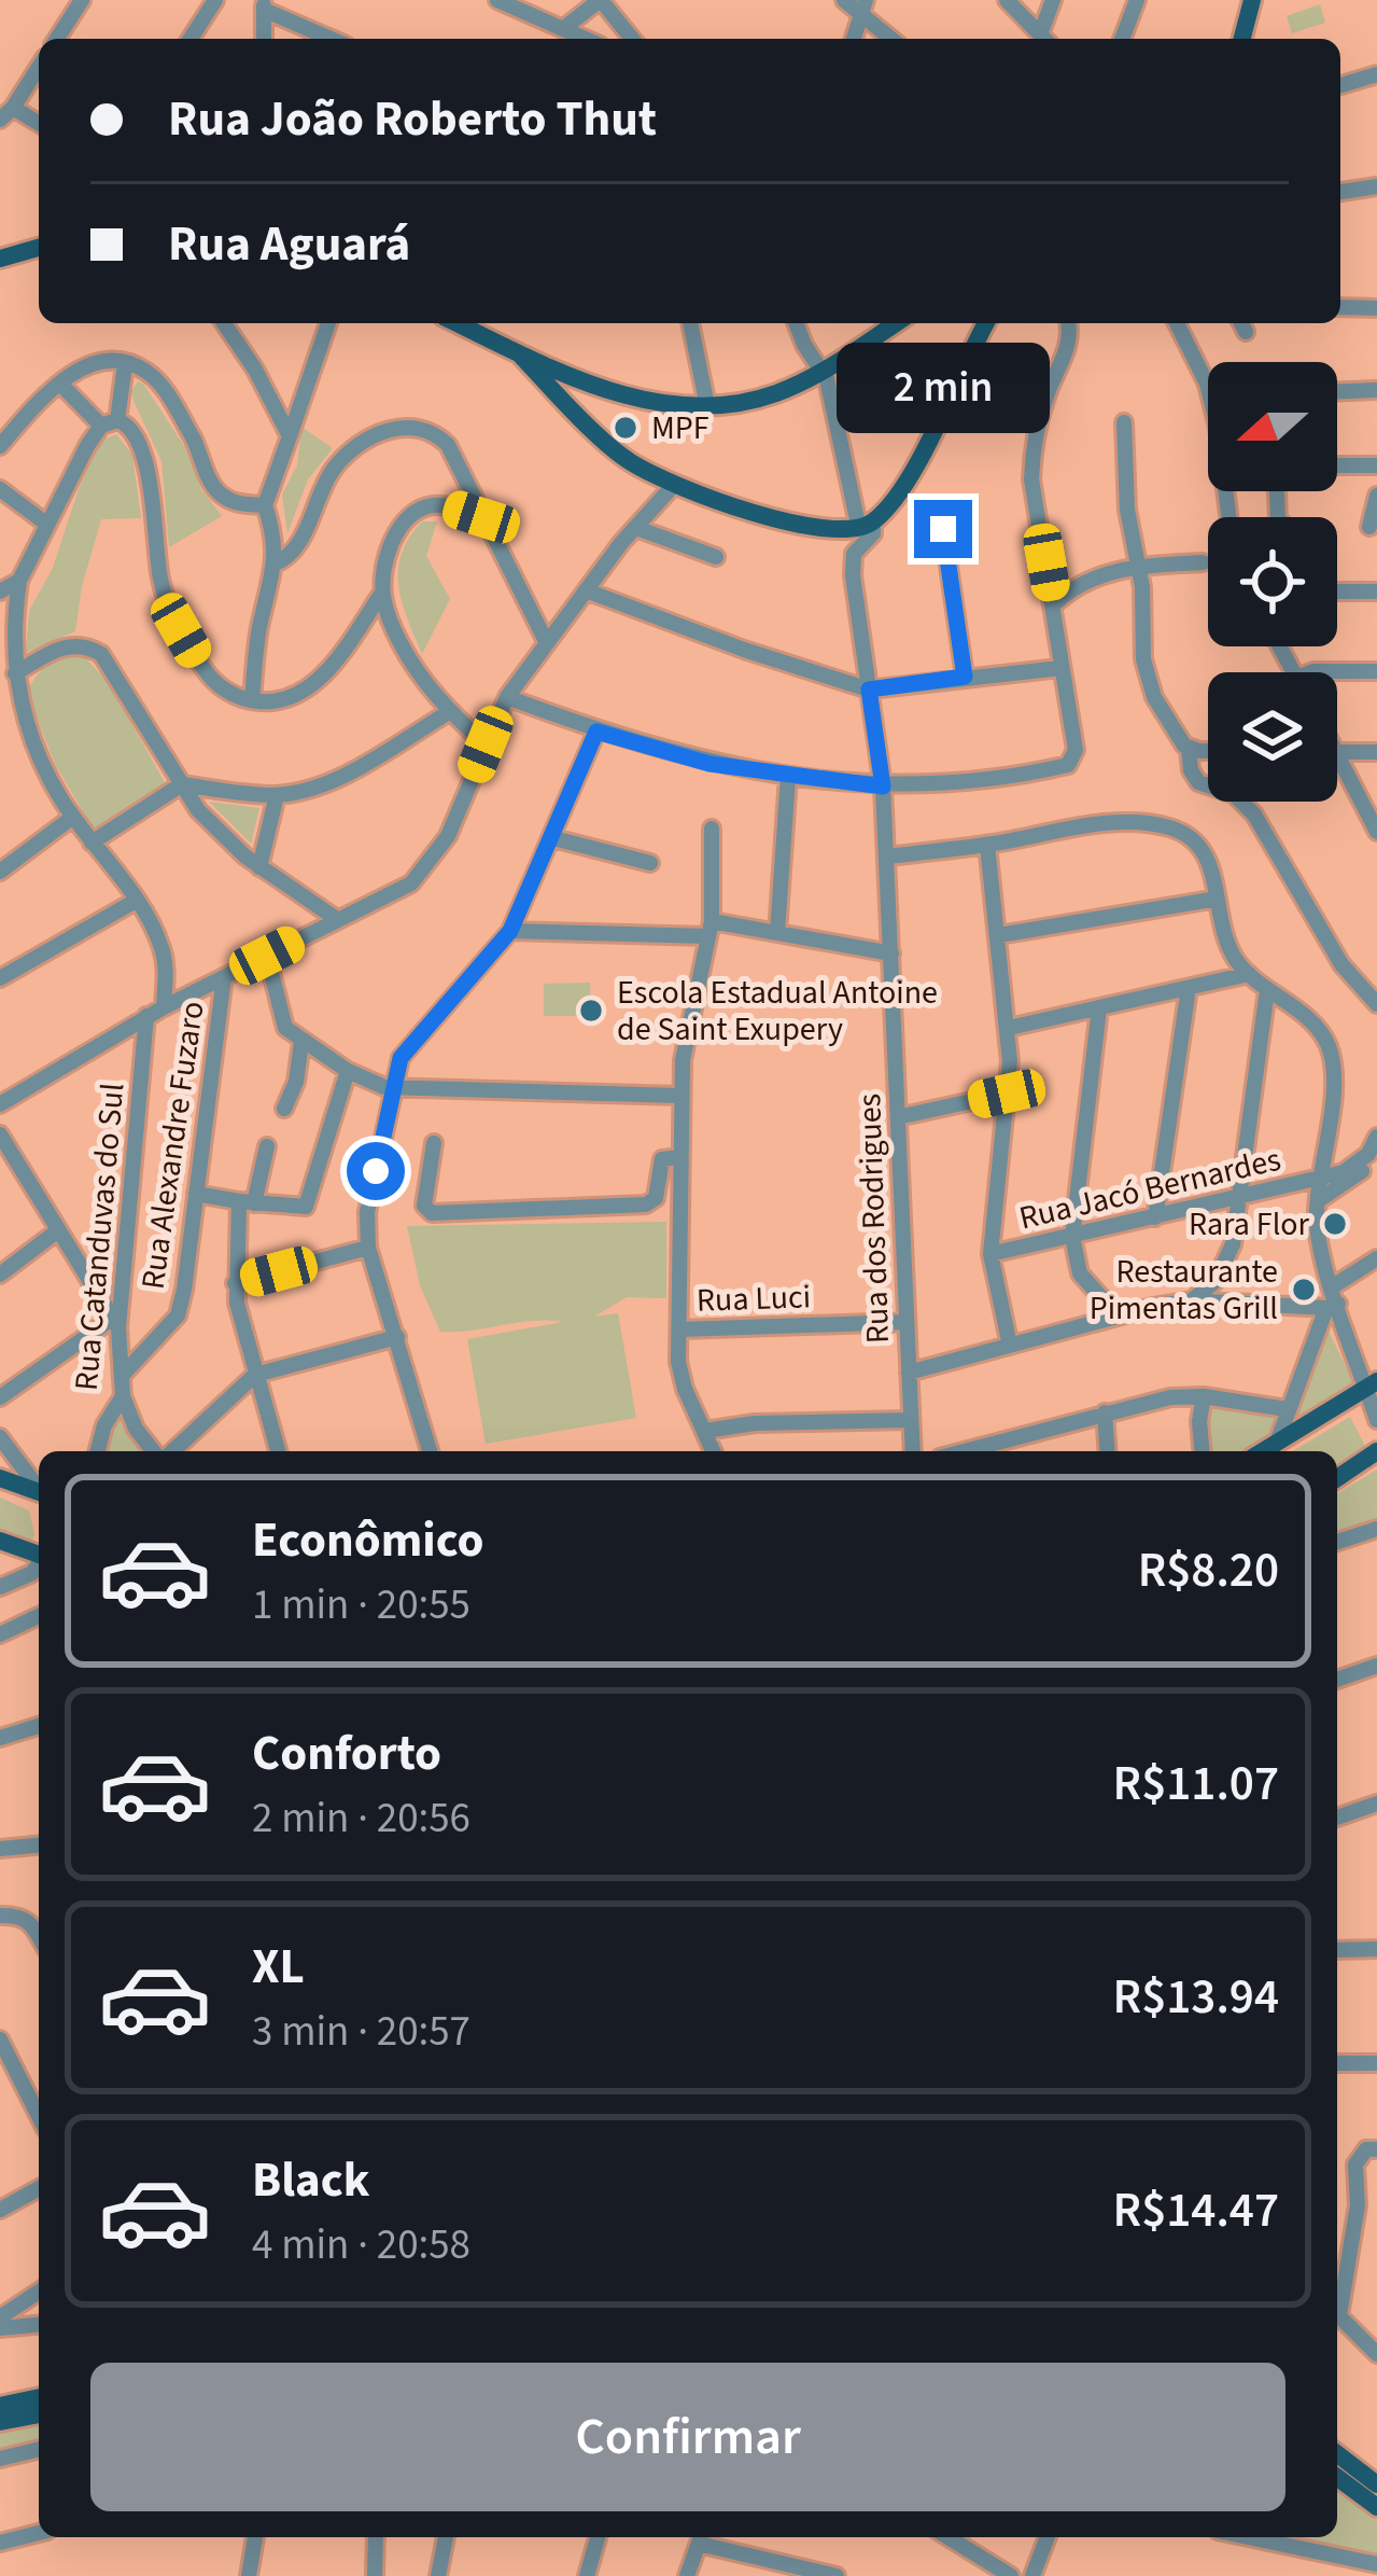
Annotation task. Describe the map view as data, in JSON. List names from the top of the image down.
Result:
{
  "streets": {
    "street": [
      "Rua Alexandre Fuzaro",
      "Rua Jacó Bernardes",
      "Rua dos Rodrigues",
      "Rua Catanduvas do Sul",
      "Rua Luci"
    ]
  },
  "crossings": [
    ["Rua Alexandre Fuzaro", "Rua Catanduvas do Sul"],
    ["Rua dos Rodrigues", "Rua Luci"]
  ],
  "places": [
    "MPF",
    "Escola Estadual Antoine de Saint Exupery",
    "Rara Flor",
    "Restaurante Pimentas Grill"
  ],
  "north": "left",
  "page": {
    "banner": ["Rua João Roberto Thut", "Rua Aguará"],
    "bubble": "2 min",
    "list": [
      {
        "name": "Econômico",
        "note": "1 min · 20:55",
        "value": "R$8.20"
      },
      {
        "name": "Conforto",
        "note": "2 min · 20:56",
        "value": "R$11.07"
      },
      {
        "name": "XL",
        "note": "3 min · 20:57",
        "value": "R$13.94"
      },
      {
        "name": "Black",
        "note": "4 min · 20:58",
        "value": "R$14.47"
      }
    ],
    "buttons": "Confirmar"
  }
}
